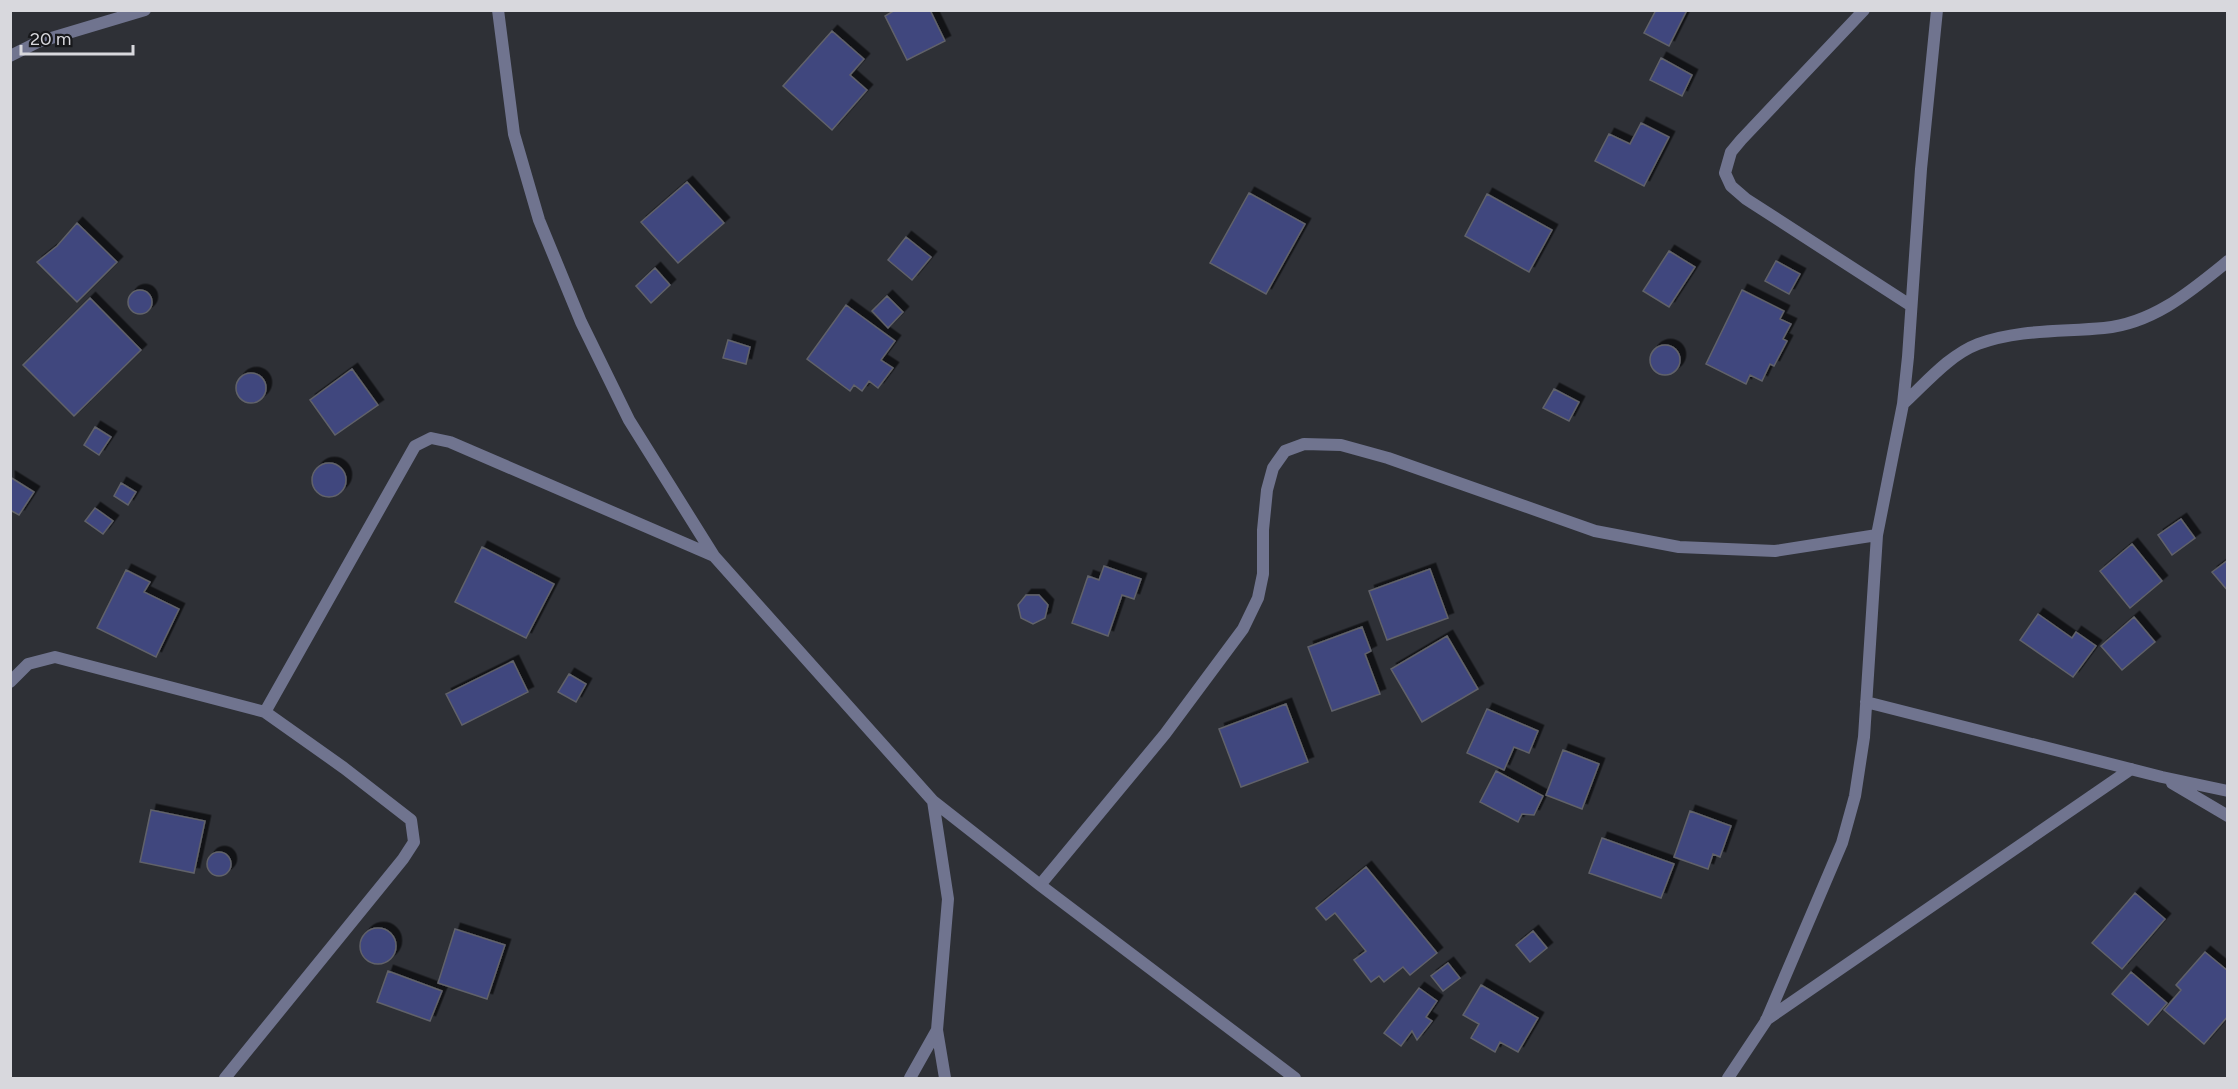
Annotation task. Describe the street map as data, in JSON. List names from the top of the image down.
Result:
{
  "scale_bar": "20 m"
}
